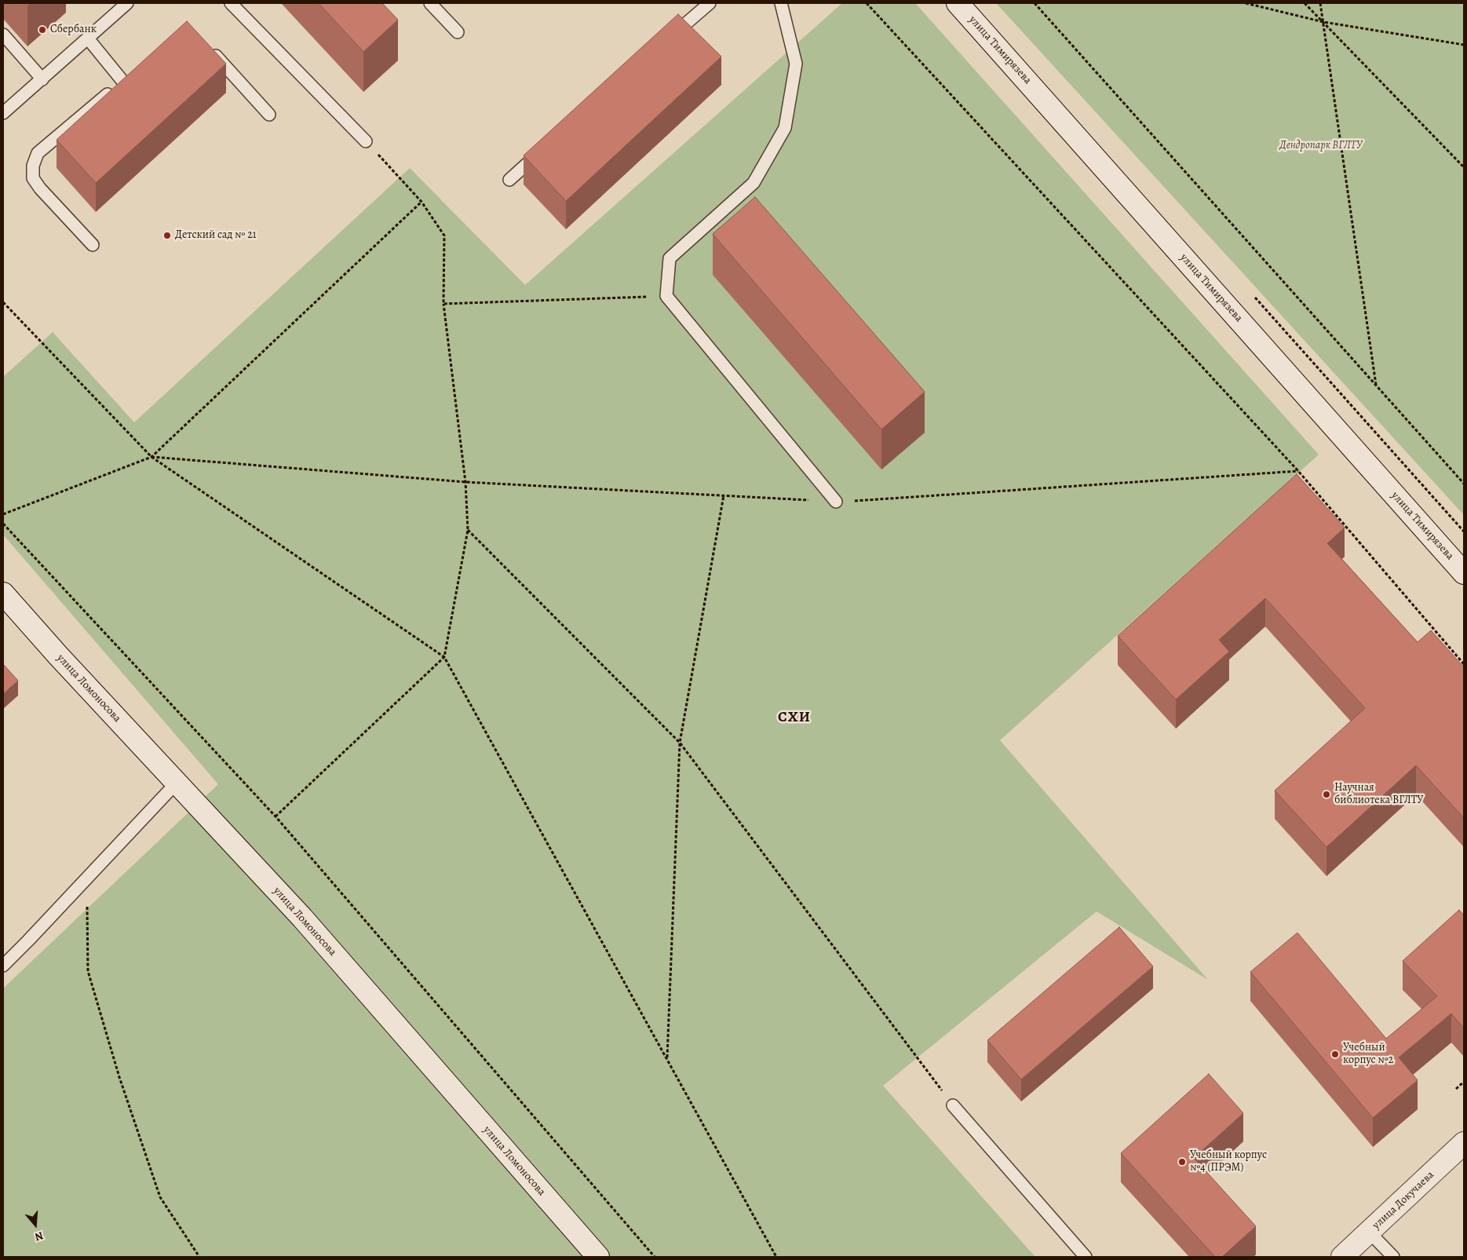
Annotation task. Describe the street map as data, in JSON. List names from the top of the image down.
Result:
{
  "streets": {
    "main road": ["улица Тимирязева", "улица Ломоносова", "улица Докучаева"]
  },
  "districts": ["СХИ"],
  "parks": ["Дендропарк ВГЛТУ"],
  "places": [
    "Сбербанк",
    "Детский сад № 21",
    "Научная библиотека ВГЛТУ",
    "Учебный корпус №2",
    "Учебный корпус №4 (ПРЭМ)"
  ],
  "north": "bottom"
}
